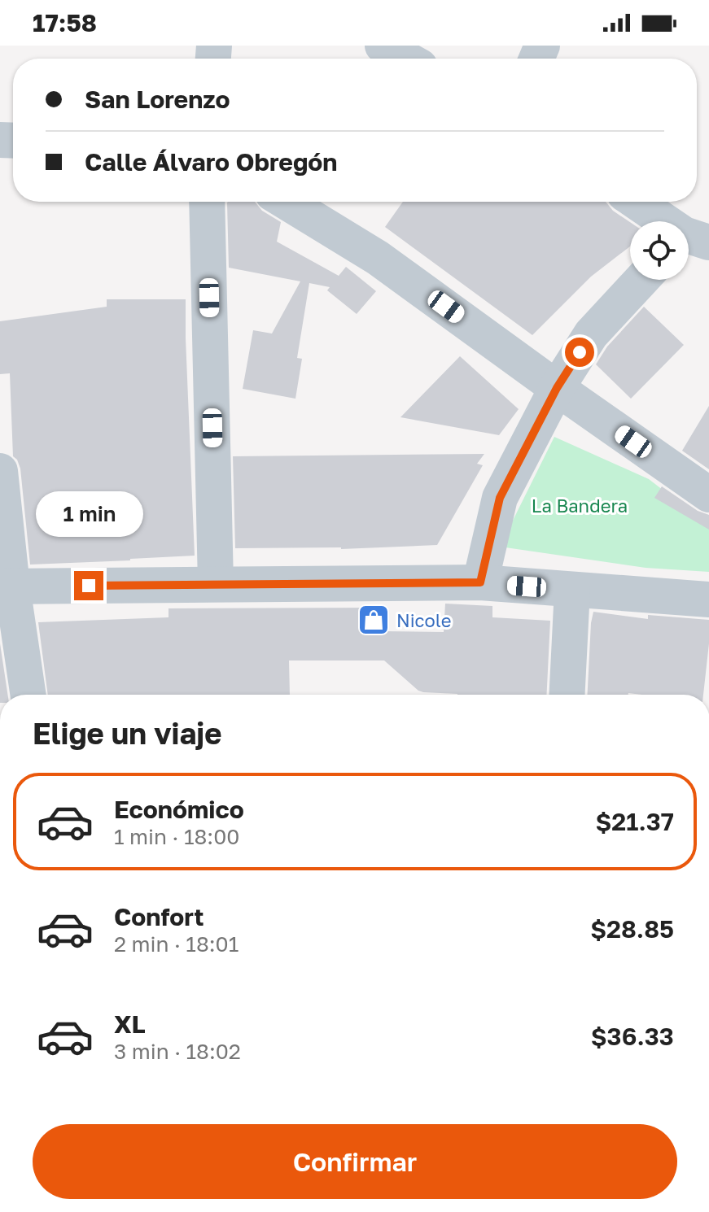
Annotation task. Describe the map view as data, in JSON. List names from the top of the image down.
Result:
{
  "parks": ["La Bandera"],
  "places": {
    "shop": ["Nicole"]
  },
  "page": {
    "status": "17:58",
    "banner": ["San Lorenzo", "Calle Álvaro Obregón"],
    "bubble": "1 min",
    "heading": "Elige un viaje",
    "list": [
      {
        "name": "Económico",
        "note": "1 min · 18:00",
        "value": "$21.37"
      },
      {
        "name": "Confort",
        "note": "2 min · 18:01",
        "value": "$28.85"
      },
      {
        "name": "XL",
        "note": "3 min · 18:02",
        "value": "$36.33"
      }
    ],
    "buttons": "Confirmar"
  }
}
